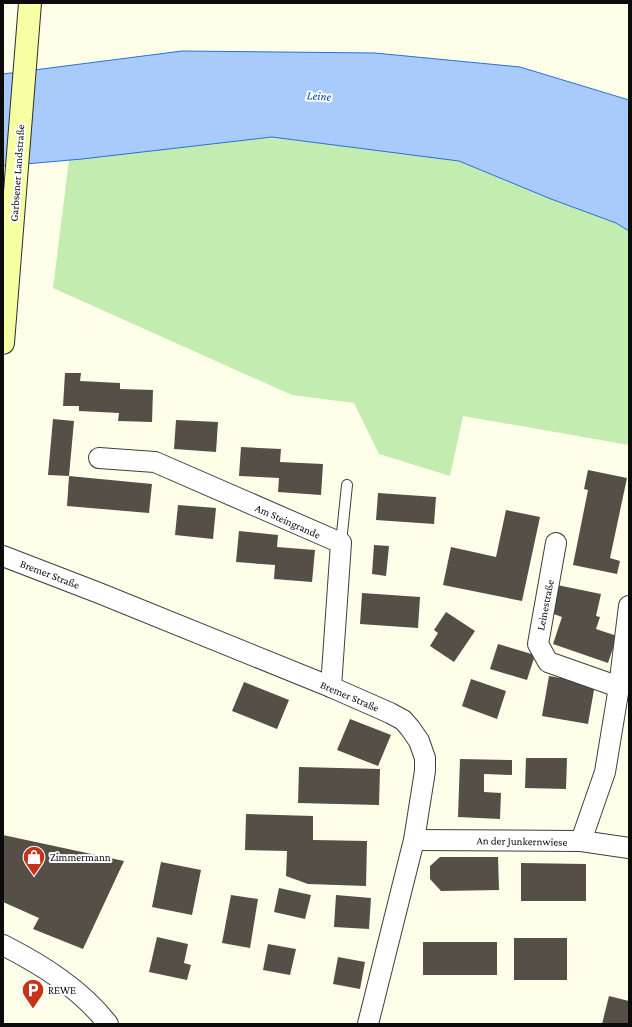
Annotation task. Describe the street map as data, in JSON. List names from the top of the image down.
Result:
{
  "streets": {
    "main road": ["Garbsener Landstraße"],
    "street": [
      "Am Steingrande",
      "Bremer Straße",
      "Leinestraße",
      "An der Junkernwiese"
    ]
  },
  "crossings": [
    ["Bremer Straße", "An der Junkernwiese"]
  ],
  "water": ["Leine"],
  "places": {
    "shop": ["Zimmermann"],
    "parking": ["REWE"]
  }
}
